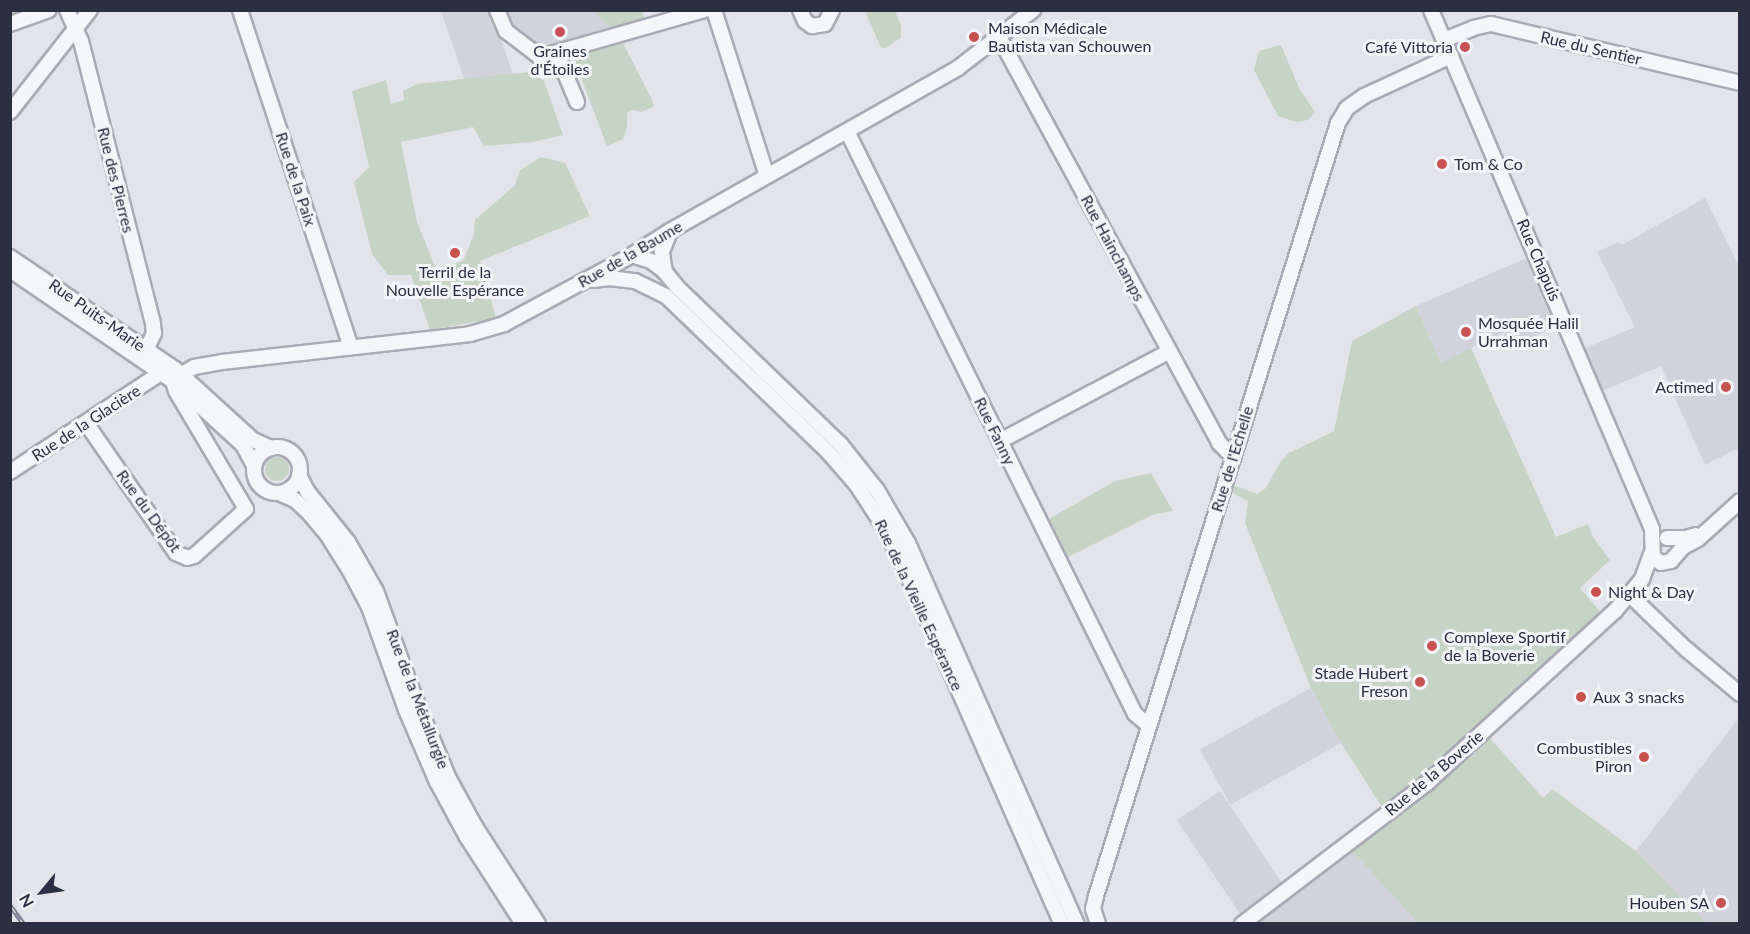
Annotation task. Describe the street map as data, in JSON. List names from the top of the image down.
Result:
{
  "streets": {
    "street": [
      "Rue du Sentier",
      "Rue de la Paix",
      "Rue des Pierres",
      "Rue Hainchamps",
      "Rue de la Baume",
      "Rue Chapuis",
      "Rue Puits-Marie",
      "Rue de la Glacière",
      "Rue Fanny",
      "Rue de l'Echelle",
      "Rue du Dépôt",
      "Rue de la Vieille Espérance",
      "Rue de la Métallurgie",
      "Rue de la Boverie"
    ]
  },
  "crossings": [
    ["Rue du Sentier", "Rue Chapuis"],
    ["Rue de la Paix", "Rue de la Baume"],
    ["Rue des Pierres", "Rue Puits-Marie"],
    ["Rue Hainchamps", "Rue de la Baume"],
    ["Rue Hainchamps", "Rue de l'Echelle"],
    ["Rue de la Baume", "Rue Puits-Marie"],
    ["Rue de la Baume", "Rue de la Glacière"],
    ["Rue de la Baume", "Rue Fanny"],
    ["Rue de la Baume", "Rue du Dépôt"],
    ["Rue de la Baume", "Rue de la Vieille Espérance"],
    ["Rue de la Baume", "Rue de la Métallurgie"],
    ["Rue Chapuis", "Rue de l'Echelle"],
    ["Rue Chapuis", "Rue de la Boverie"],
    ["Rue Puits-Marie", "Rue de la Glacière"],
    ["Rue Puits-Marie", "Rue du Dépôt"],
    ["Rue Puits-Marie", "Rue de la Métallurgie"],
    ["Rue de la Glacière", "Rue du Dépôt"],
    ["Rue de la Glacière", "Rue de la Métallurgie"],
    ["Rue Fanny", "Rue de l'Echelle"],
    ["Rue du Dépôt", "Rue de la Métallurgie"]
  ],
  "places": [
    "Graines d'Étoiles",
    "Maison Médicale Bautista van Schouwen",
    "Café Vittoria",
    "Tom & Co",
    "Terril de la Nouvelle Espérance",
    "Mosquée Halil Urrahman",
    "Actimed",
    "Night & Day",
    "Complexe Sportif de la Boverie",
    "Stade Hubert Freson",
    "Aux 3 snacks",
    "Combustibles Piron",
    "Houben SA"
  ],
  "north": "bottom left"
}
